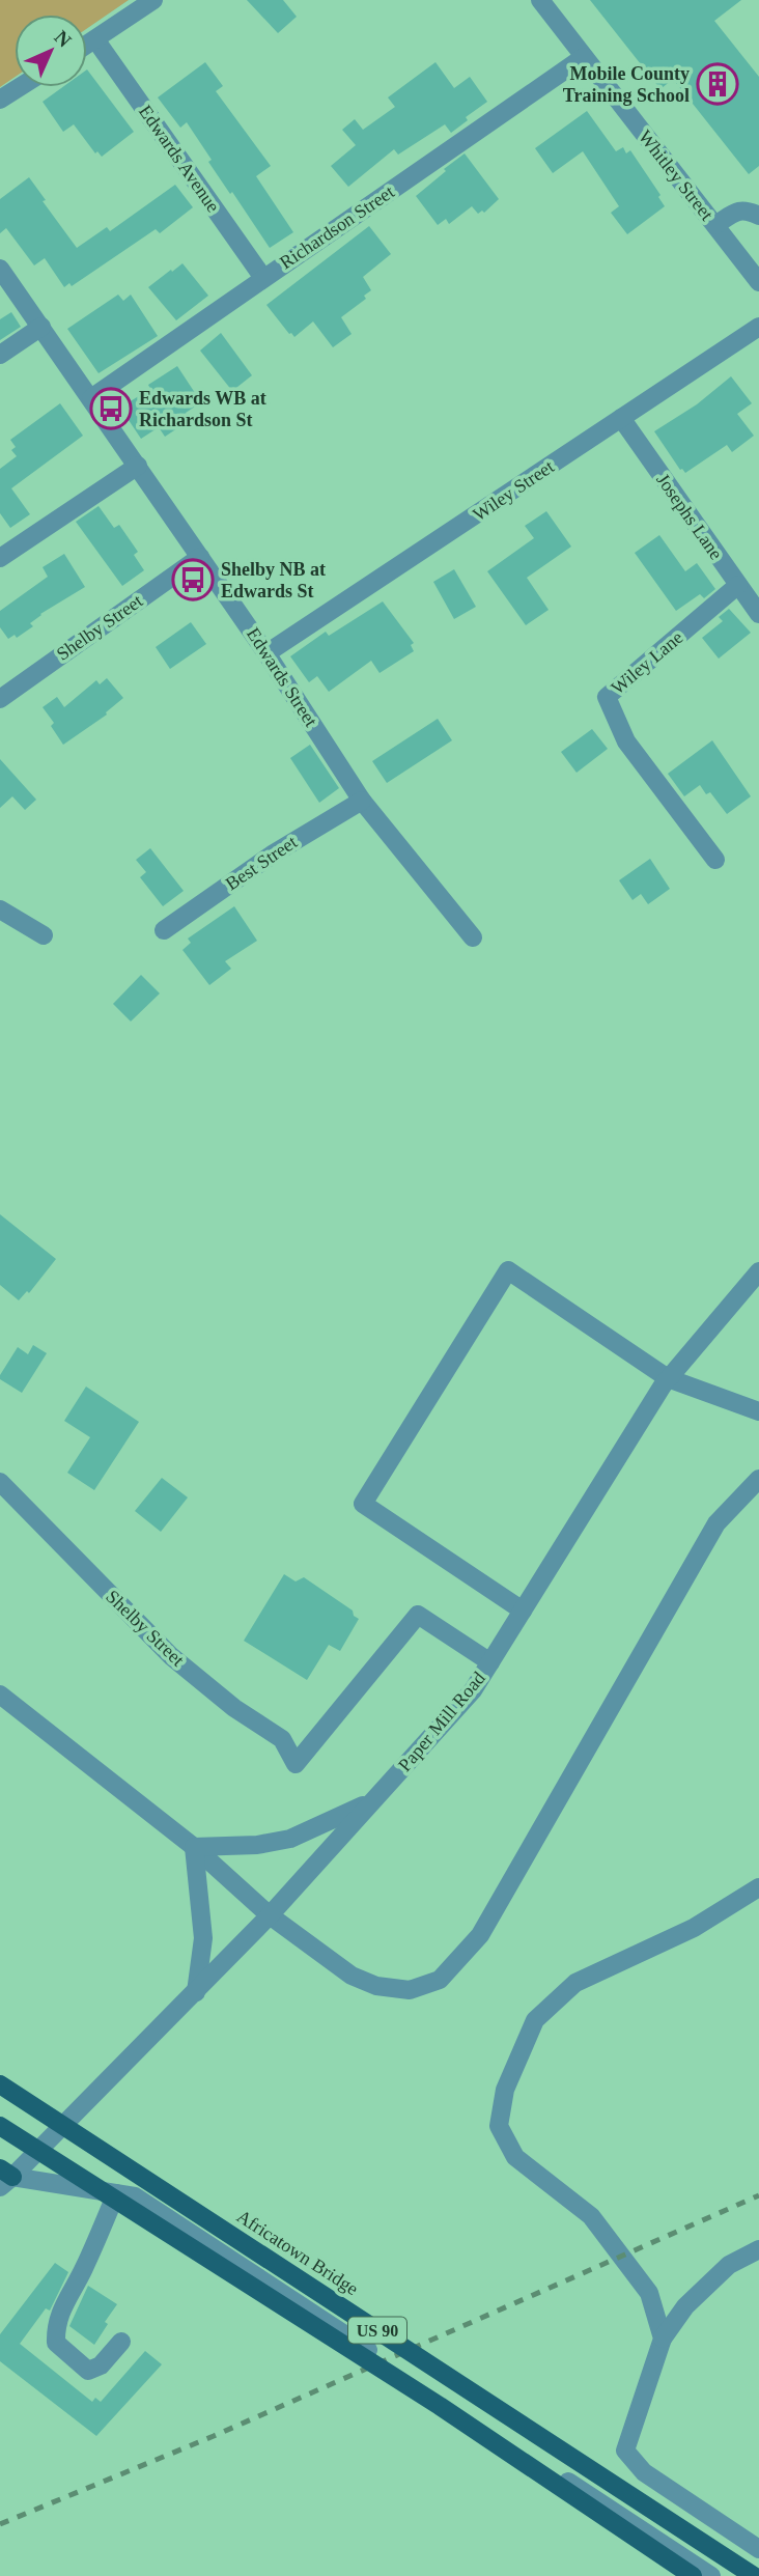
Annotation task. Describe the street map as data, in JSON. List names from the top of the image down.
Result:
{
  "streets": {
    "main road": ["Africatown Bridge", "US 90"],
    "street": [
      "Edwards Avenue",
      "Whitley Street",
      "Richardson Street",
      "Wiley Street",
      "Josephs Lane",
      "Shelby Street",
      "Wiley Lane",
      "Edwards Street",
      "Best Street",
      "Paper Mill Road"
    ]
  },
  "crossings": [
    ["Edwards Avenue", "Richardson Street"],
    ["Whitley Street", "Richardson Street"],
    ["Richardson Street", "Edwards Street"],
    ["Wiley Street", "Josephs Lane"],
    ["Wiley Street", "Edwards Street"],
    ["Josephs Lane", "Wiley Lane"],
    ["Shelby Street", "Edwards Street"],
    ["Shelby Street", "Paper Mill Road"],
    ["Edwards Street", "Best Street"]
  ],
  "places": {
    "building": ["Mobile County Training School"],
    "bus stop": ["Edwards WB at Richardson St", "Shelby NB at Edwards St"]
  },
  "north": "top right"
}
